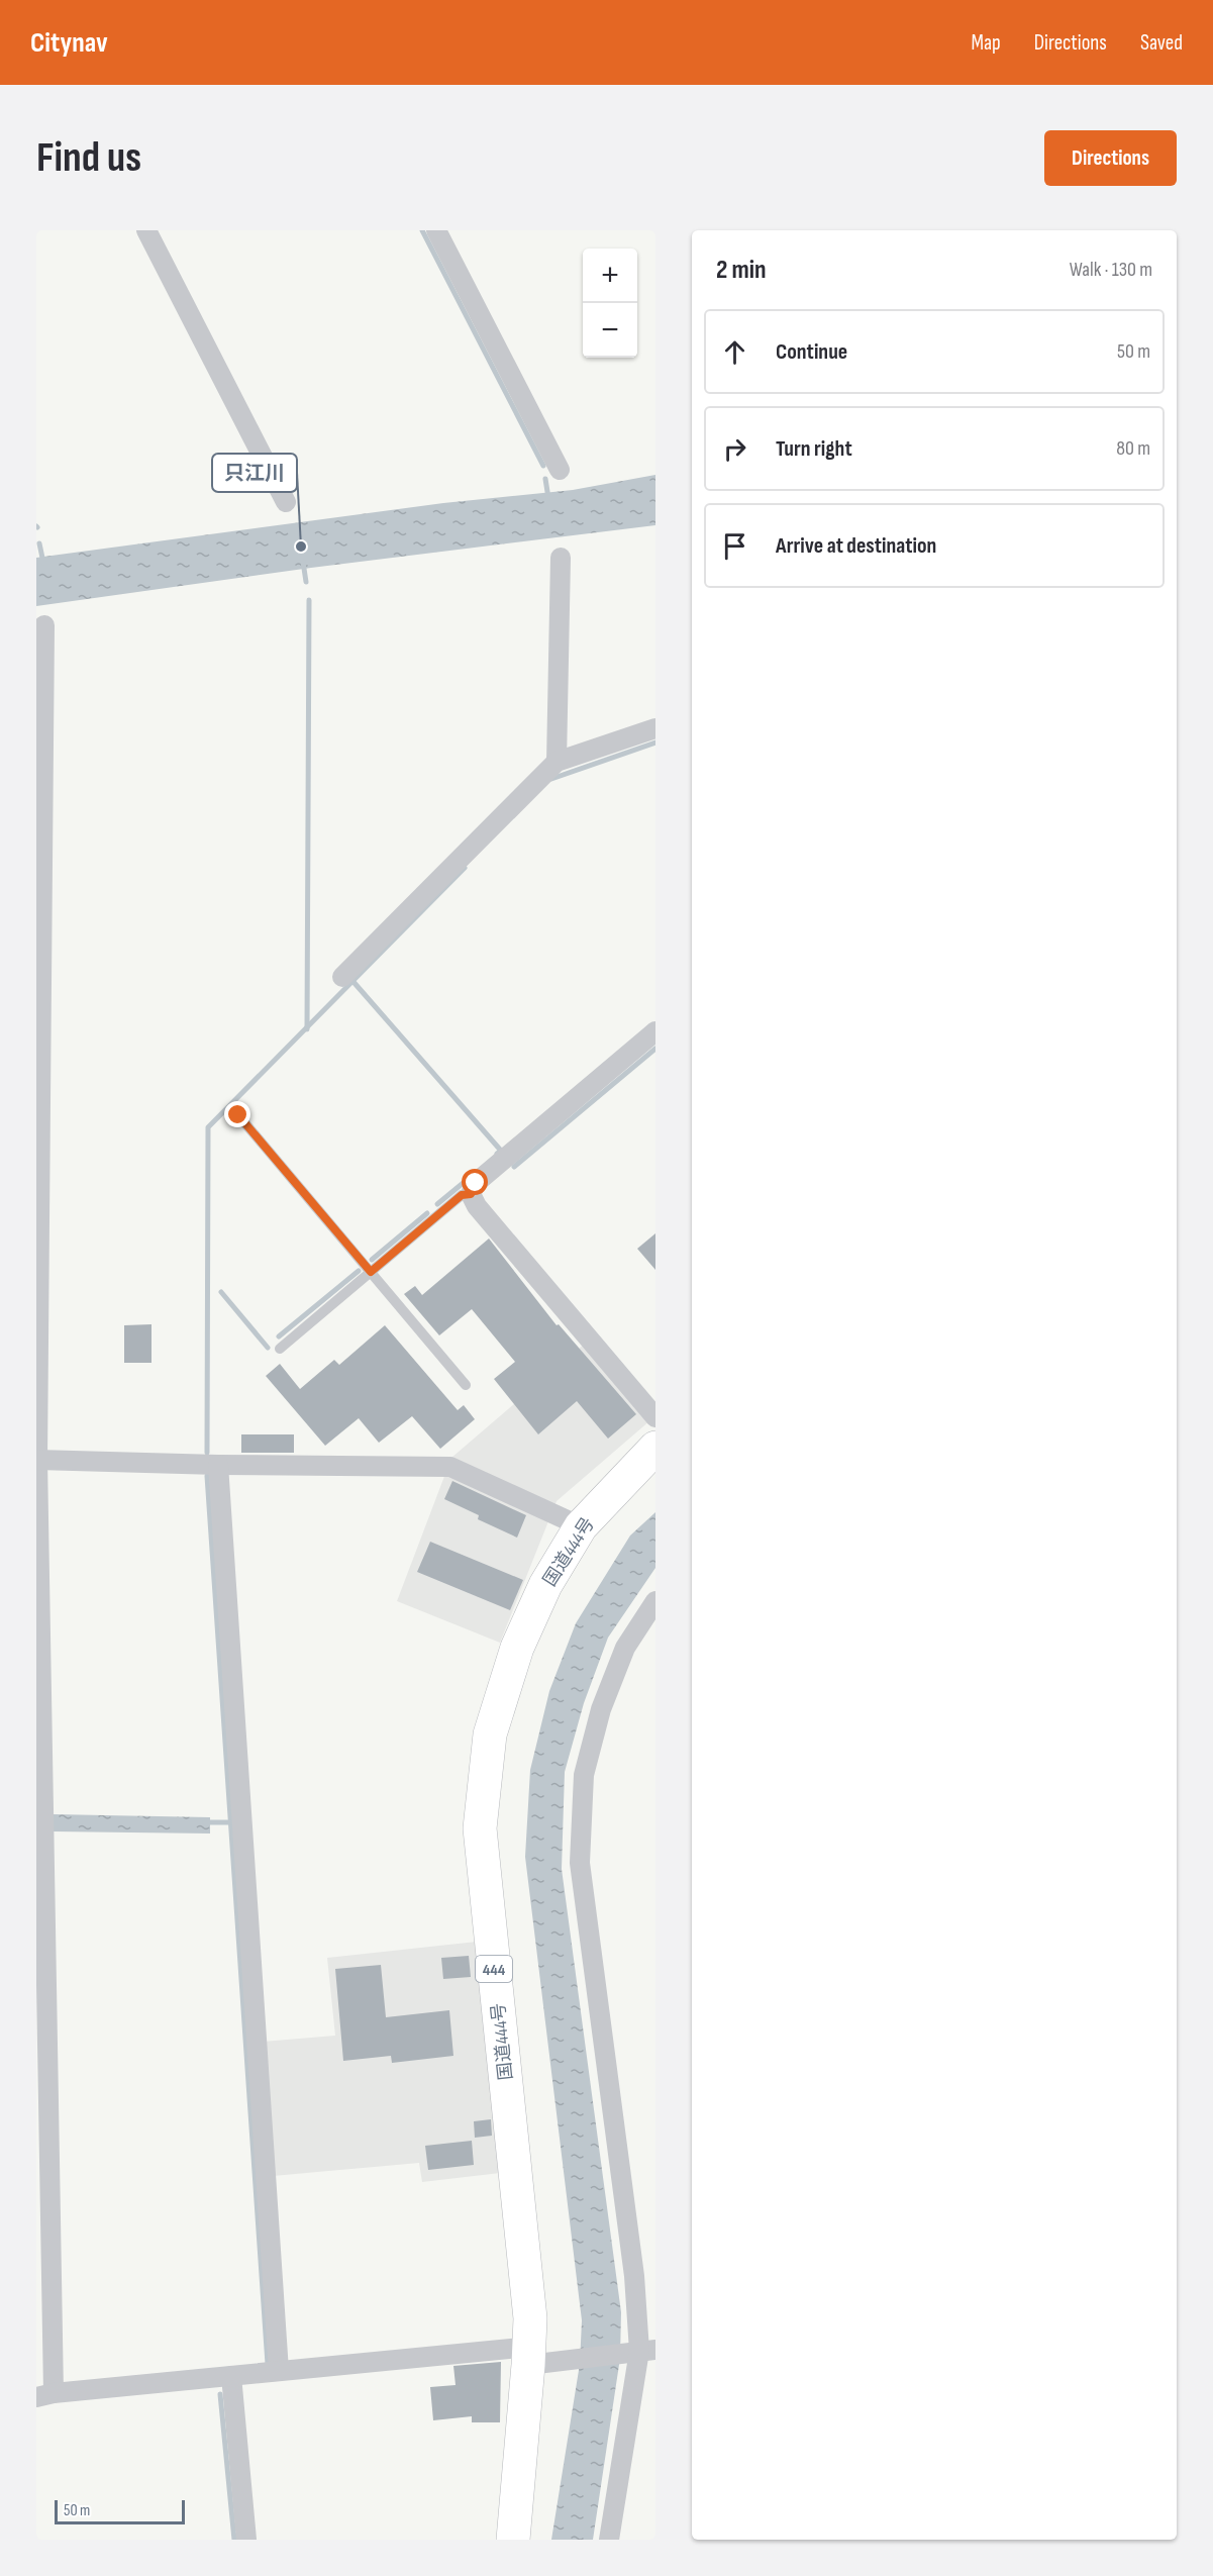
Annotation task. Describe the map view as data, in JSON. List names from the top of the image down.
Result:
{
  "streets": {
    "highway": ["国道444号", "444"]
  },
  "places": ["只江川"],
  "scale_bar": "50 m",
  "page": {
    "header": "Citynav",
    "nav": ["Map", "Directions", "Saved"],
    "buttons": "Directions",
    "title": "Find us",
    "heading": ["2 min", "Walk · 130 m"],
    "map_buttons": ["+", "−"],
    "list": [
      ["Continue", "50 m"],
      ["Turn right", "80 m"],
      "Arrive at destination"
    ],
    "scale": "50 m"
  }
}
